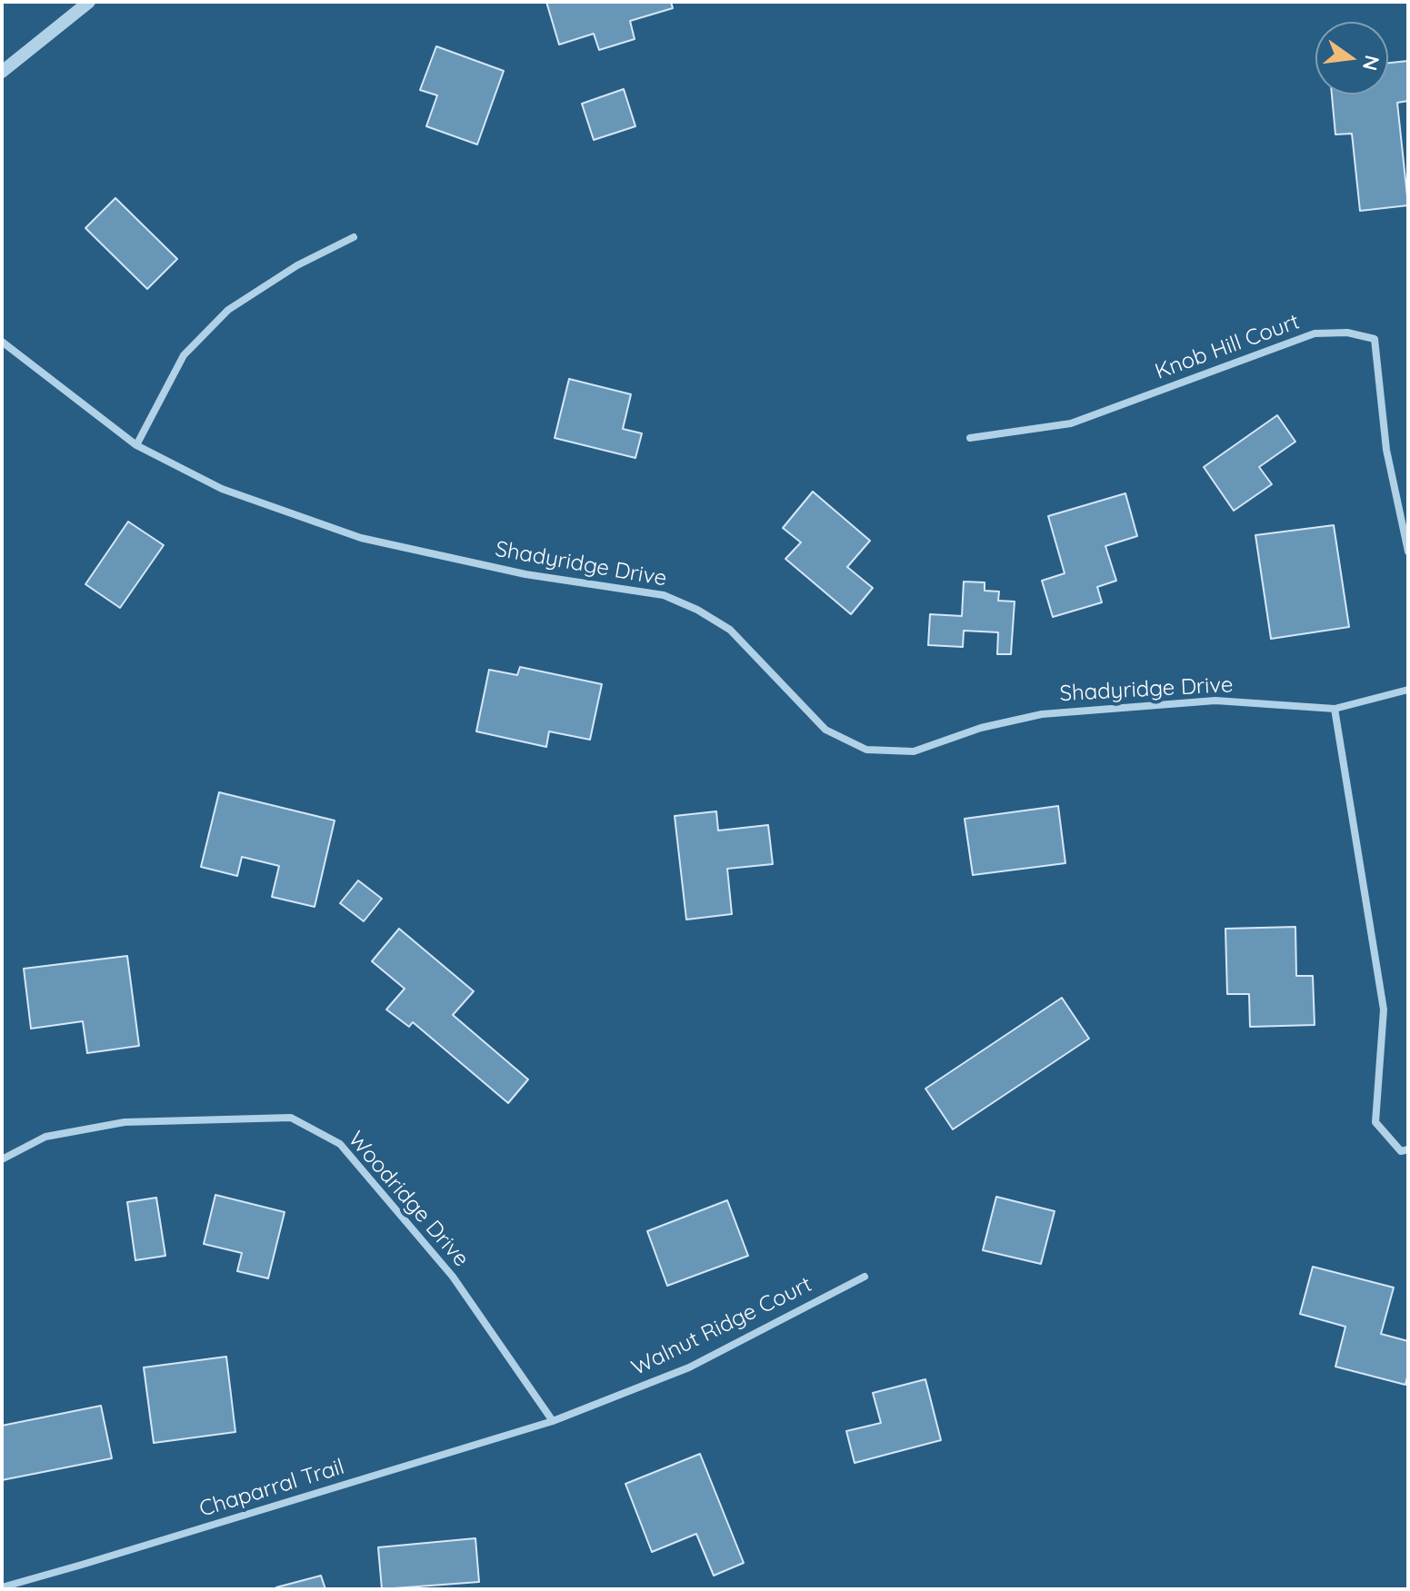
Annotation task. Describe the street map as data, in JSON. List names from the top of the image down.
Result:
{
  "streets": {
    "street": [
      "Knob Hill Court",
      "Shadyridge Drive",
      "Woodridge Drive",
      "Walnut Ridge Court",
      "Chaparral Trail"
    ]
  },
  "crossings": [
    ["Woodridge Drive", "Walnut Ridge Court"],
    ["Woodridge Drive", "Chaparral Trail"],
    ["Walnut Ridge Court", "Chaparral Trail"]
  ],
  "north": "right"
}
